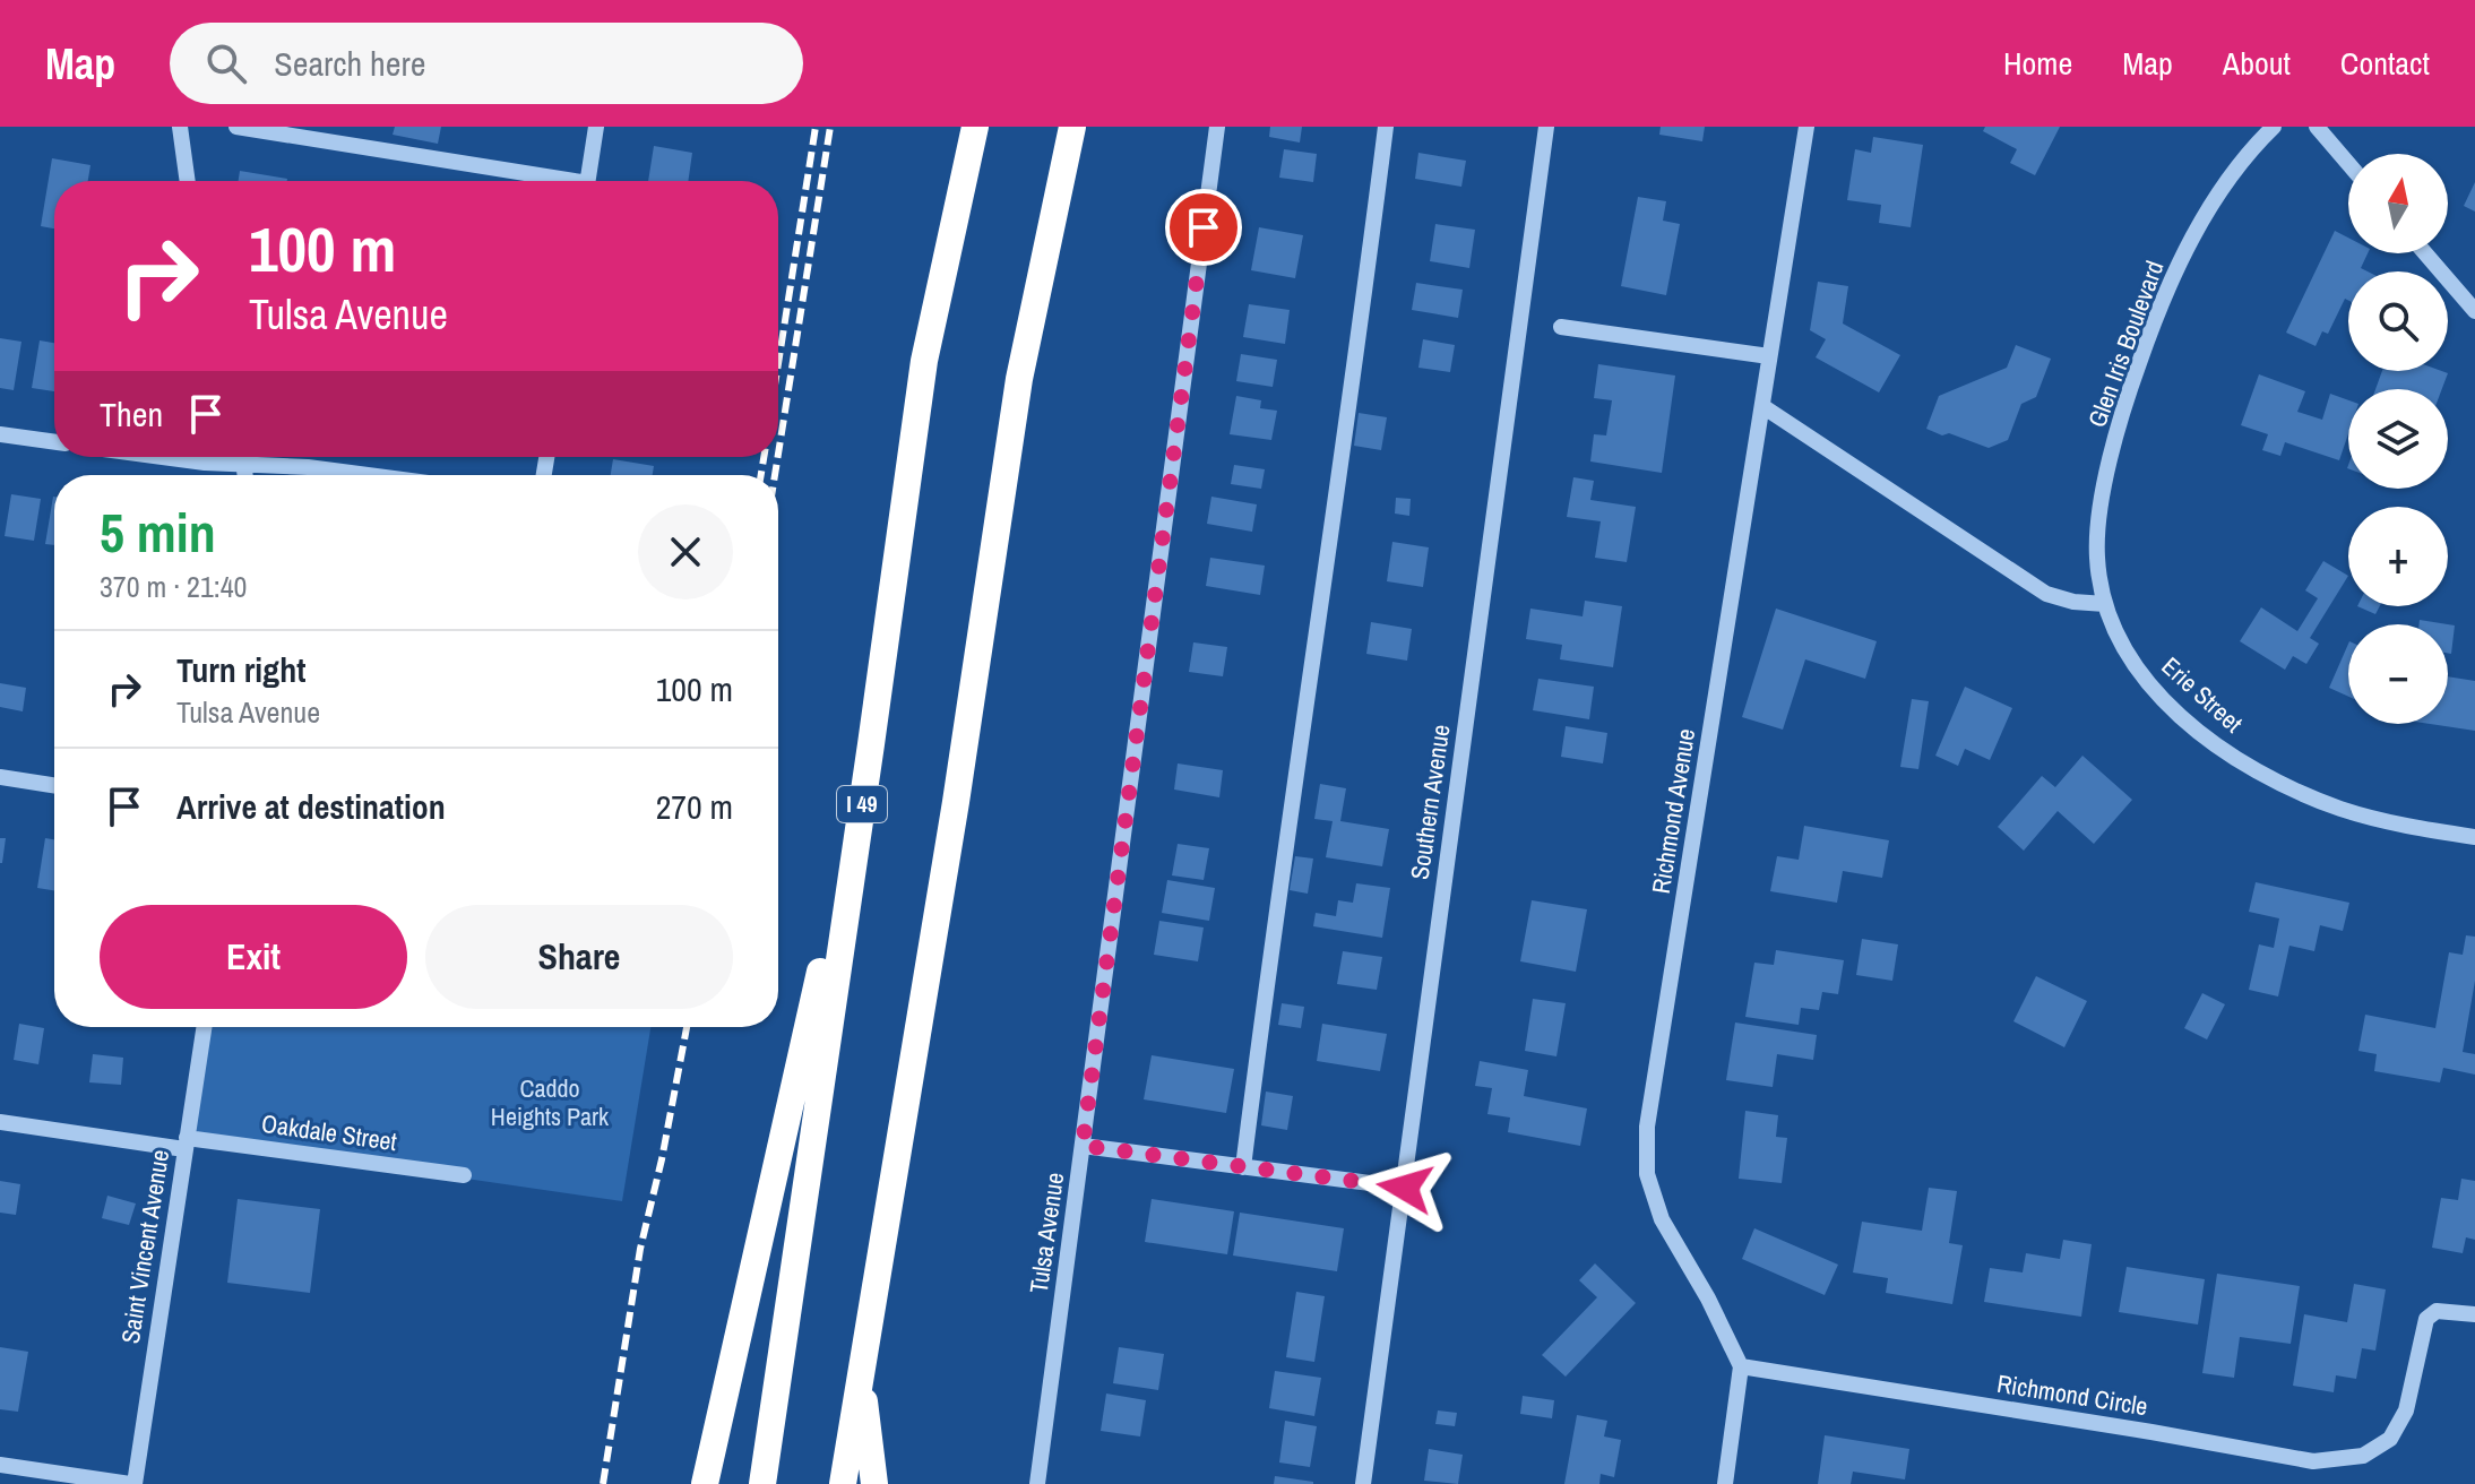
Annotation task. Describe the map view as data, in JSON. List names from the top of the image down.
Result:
{
  "streets": {
    "highway": ["I 49"],
    "street": [
      "Glen Iris Boulevard",
      "Erie Street",
      "Southern Avenue",
      "Richmond Avenue",
      "Oakdale Street",
      "Tulsa Avenue",
      "Saint Vincent Avenue",
      "Richmond Circle"
    ]
  },
  "crossings": [
    ["Glen Iris Boulevard", "Erie Street"],
    ["Richmond Avenue", "Richmond Circle"],
    ["Oakdale Street", "Saint Vincent Avenue"]
  ],
  "parks": ["Caddo Heights Park"],
  "north": "top",
  "page": {
    "header": "Map",
    "search": "Search here",
    "nav": [
      "Home",
      "Map",
      "About",
      "Contact"
    ],
    "map_buttons": ["+", "−"],
    "turn": ["100 m", "Tulsa Avenue"],
    "then": "Then",
    "heading": ["5 min", "370 m · 21:40"],
    "list": [
      {
        "name": "Turn right",
        "note": "Tulsa Avenue",
        "value": "100 m"
      },
      {
        "name": "Arrive at destination",
        "value": "270 m"
      }
    ],
    "buttons": ["Exit", "Share"]
  }
}
